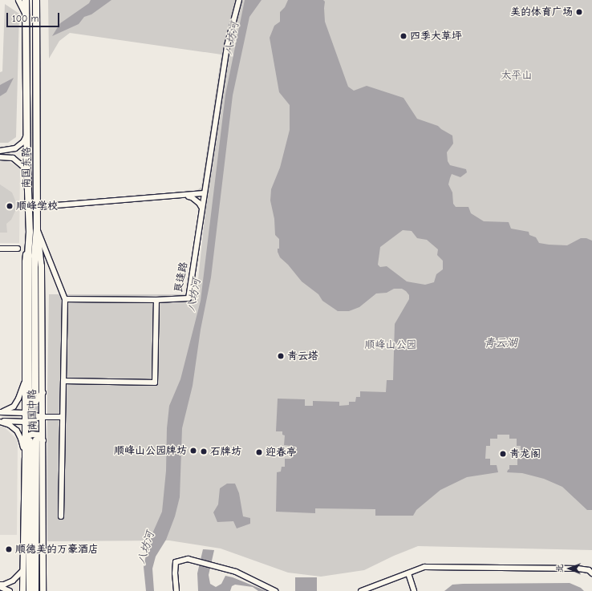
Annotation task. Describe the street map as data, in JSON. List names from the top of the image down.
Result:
{
  "streets": {
    "highway": ["南国东路", "南国中路"],
    "street": ["良逢路"]
  },
  "crossings": [
    ["南国东路", "南国中路"]
  ],
  "water": ["八坊河", "青云湖"],
  "parks": ["太平山", "顺峰山公园"],
  "places": [
    "美的体育广场",
    "四季大草坪",
    "顺峰学校",
    "青云塔",
    "顺峰山公园牌坊",
    "石牌坊",
    "迎春亭",
    "青龙阁",
    "顺德美的万豪酒店"
  ],
  "scale_bar": "100 m",
  "north": "left"
}
